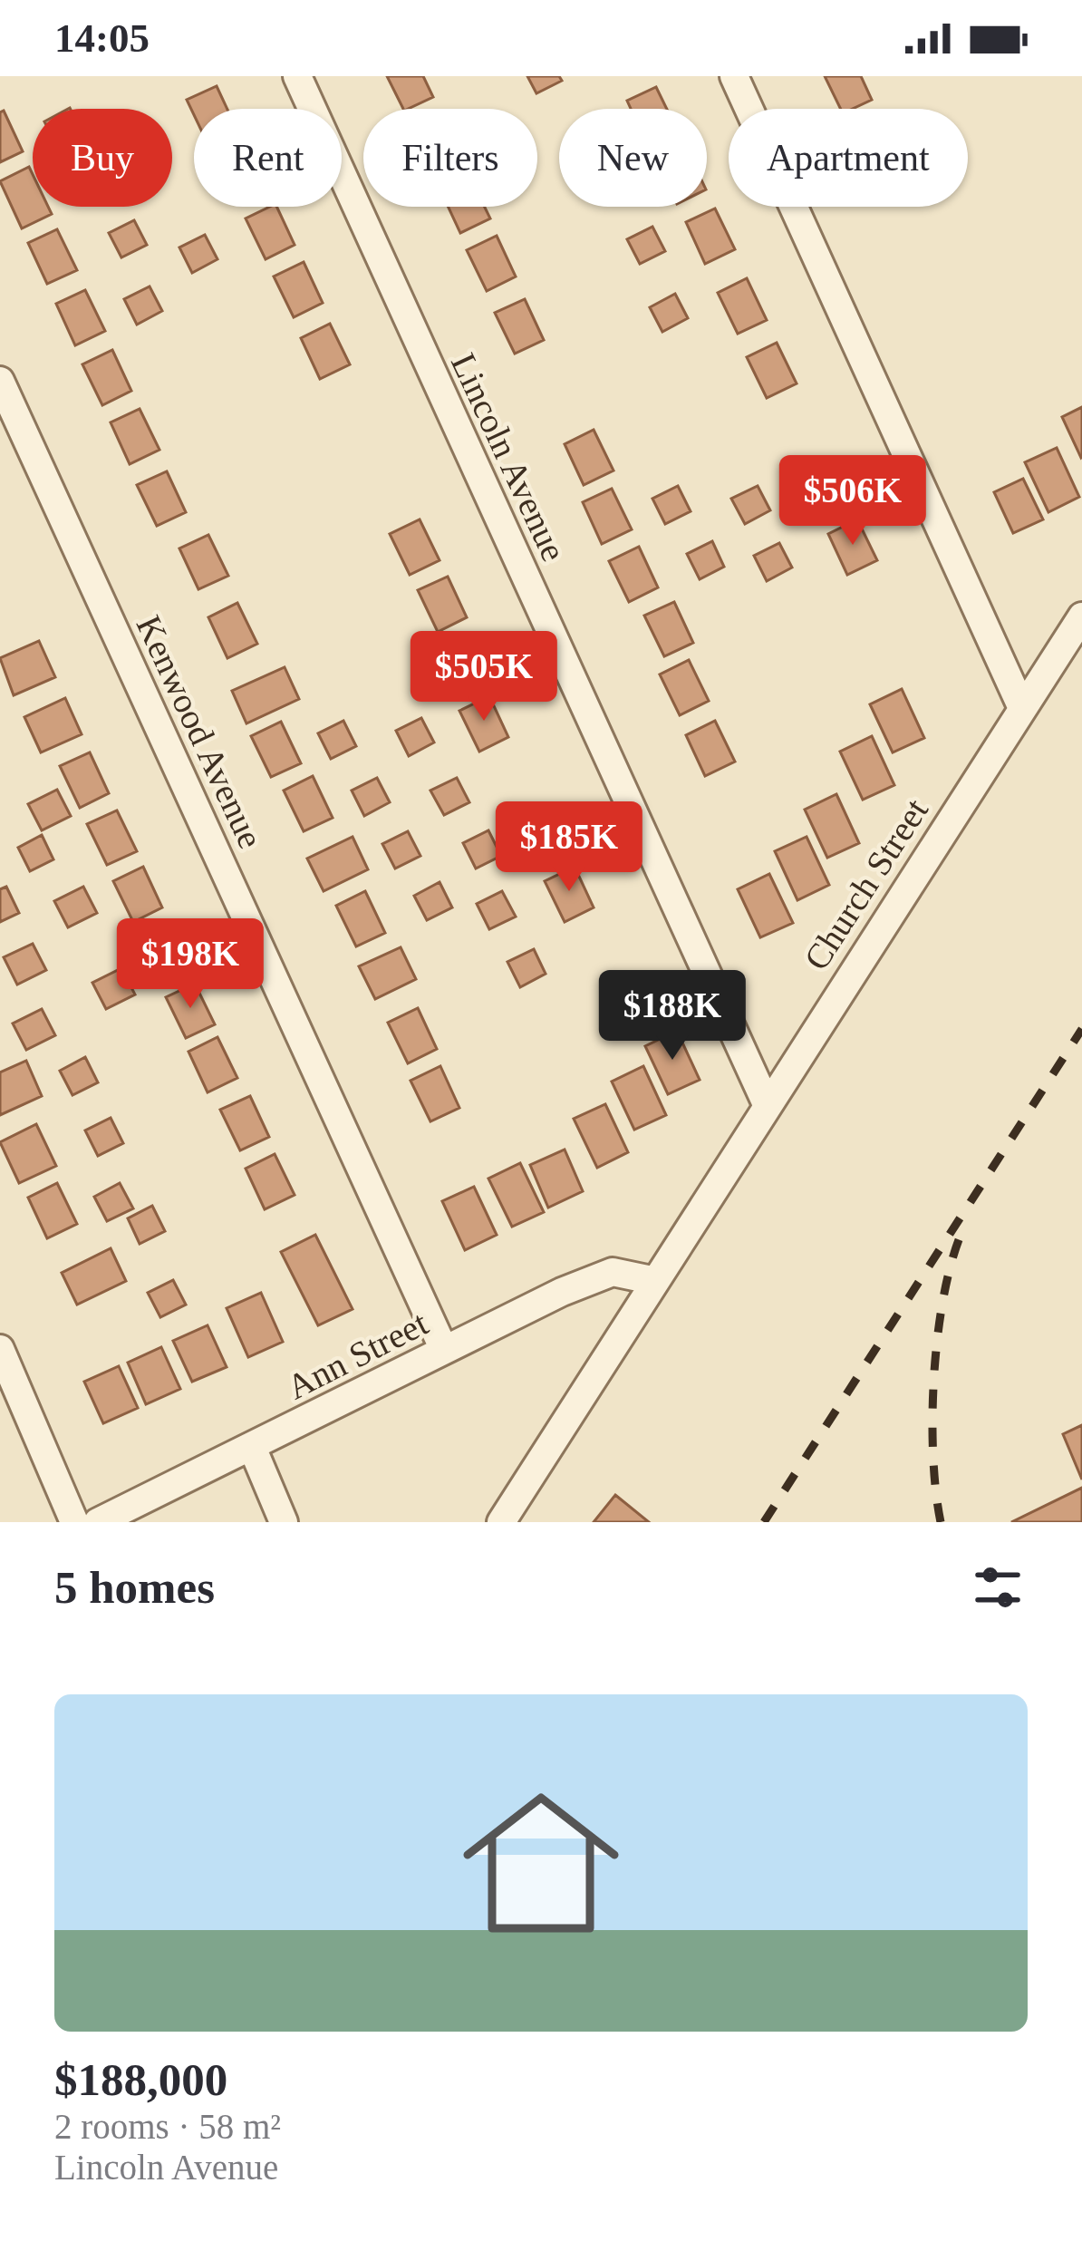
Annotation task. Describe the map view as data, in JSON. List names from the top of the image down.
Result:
{
  "streets": {
    "street": [
      "Lincoln Avenue",
      "Kenwood Avenue",
      "Church Street",
      "Ann Street"
    ]
  },
  "crossings": [
    ["Lincoln Avenue", "Church Street"],
    ["Kenwood Avenue", "Ann Street"],
    ["Church Street", "Ann Street"]
  ],
  "page": {
    "status": "14:05",
    "chip": [
      "Buy",
      "Rent",
      "Filters",
      "New",
      "Apartment"
    ],
    "price": [
      "$506K",
      "$505K",
      "$185K",
      "$198K",
      "$188K"
    ],
    "heading": "5 homes",
    "list": [
      {
        "name": "$188,000",
        "note": "2 rooms · 58 m² · Lincoln Avenue"
      }
    ]
  }
}
